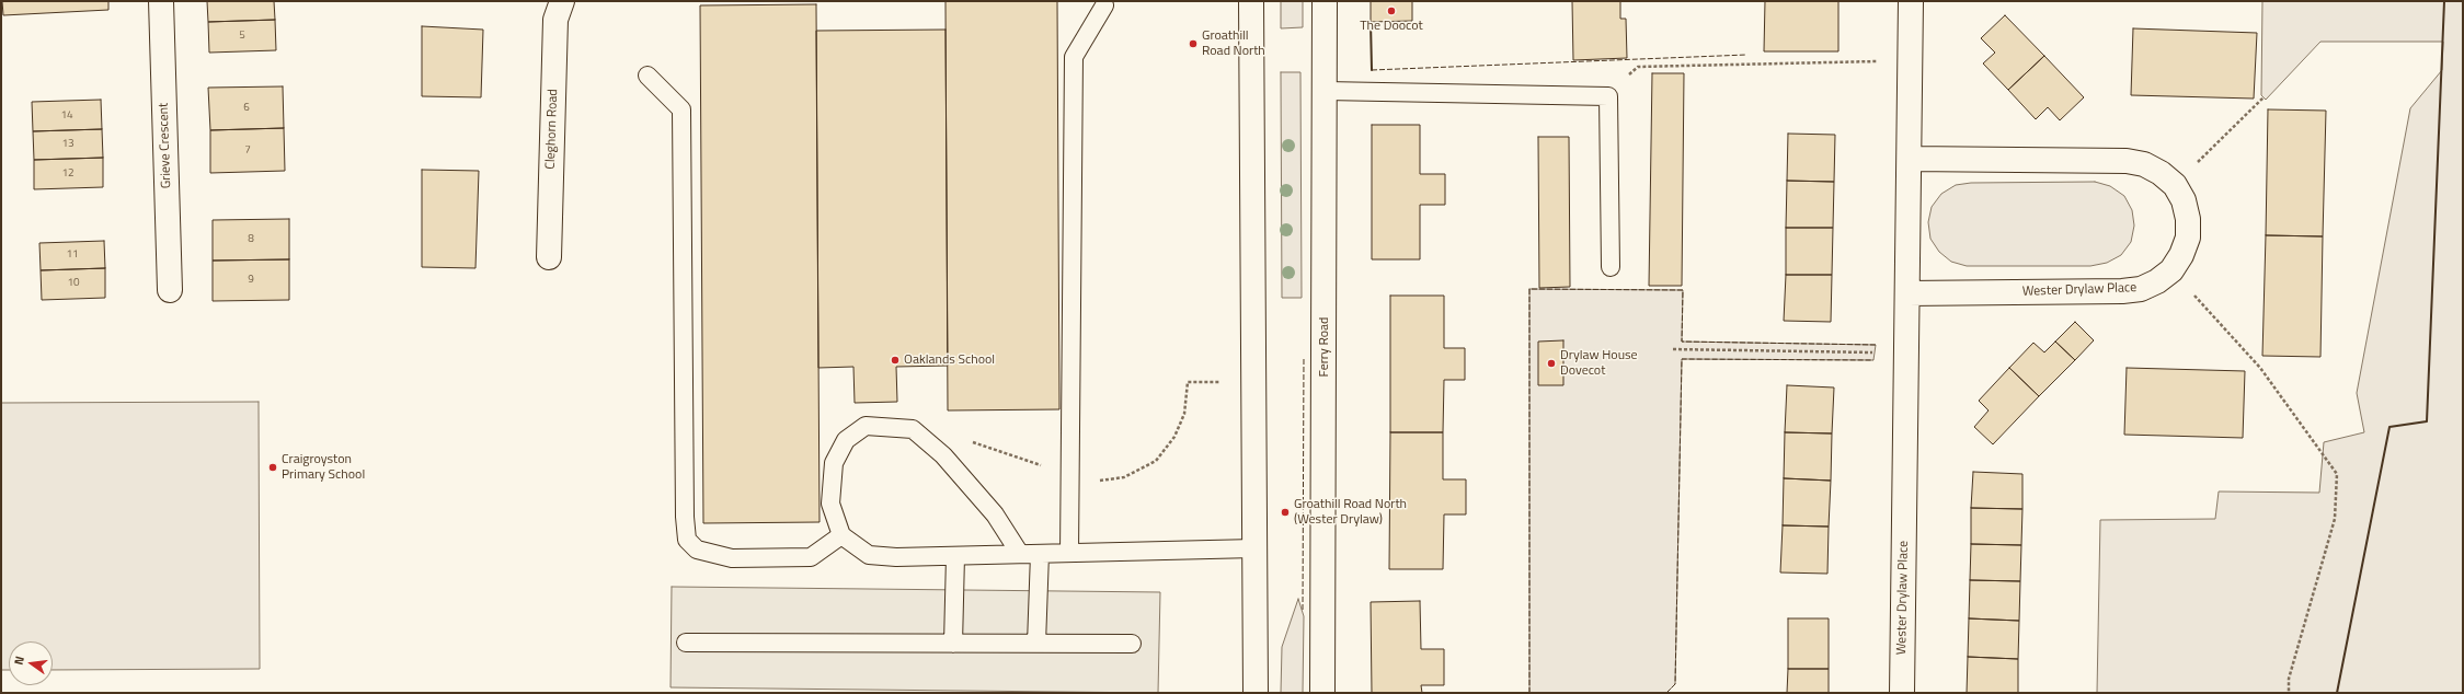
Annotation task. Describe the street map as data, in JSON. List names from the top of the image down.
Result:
{
  "streets": {
    "street": [
      "Cleghorn Road",
      "Grieve Crescent",
      "Wester Drylaw Place",
      "Ferry Road"
    ]
  },
  "places": [
    "The Doocot",
    "Groathill Road North",
    "Oaklands School",
    "Drylaw House Dovecot",
    "Craigroyston Primary School",
    "Groathill Road North (Wester Drylaw)"
  ],
  "house_numbers": [
    "5",
    "6",
    "14",
    "13",
    "7",
    "12",
    "8",
    "11",
    "9",
    "10"
  ],
  "north": "left"
}
